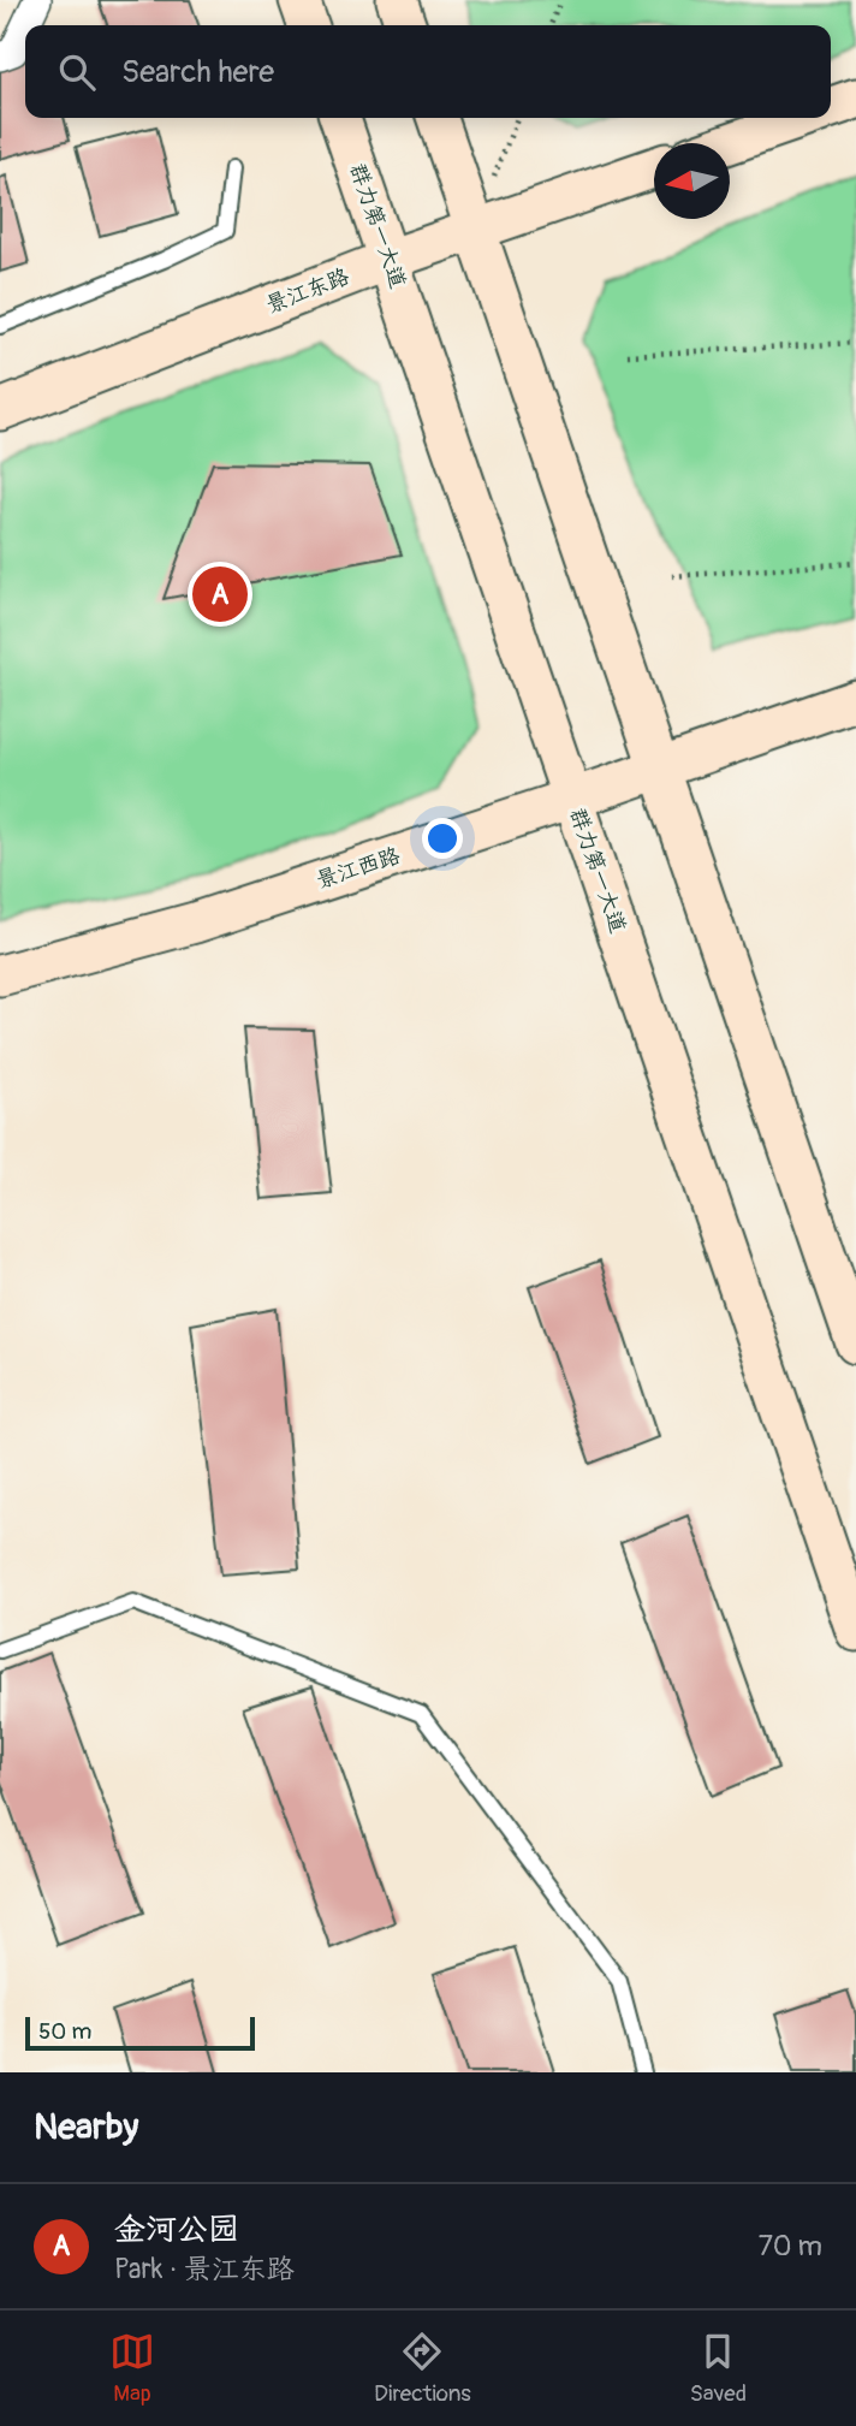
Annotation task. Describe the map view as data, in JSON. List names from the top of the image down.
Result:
{
  "streets": {
    "main road": ["群力第一大道", "景江东路", "景江西路"]
  },
  "crossings": [
    ["群力第一大道", "景江东路"],
    ["群力第一大道", "景江西路"]
  ],
  "scale_bar": "50 m",
  "north": "left",
  "page": {
    "search": "Search here",
    "pins": "A",
    "scale": "50 m",
    "heading": "Nearby",
    "list": [
      {
        "mark": "A",
        "name": "金河公园",
        "note": "Park · 景江东路",
        "value": "70 m"
      }
    ],
    "nav": ["Map", "Directions", "Saved"]
  }
}
